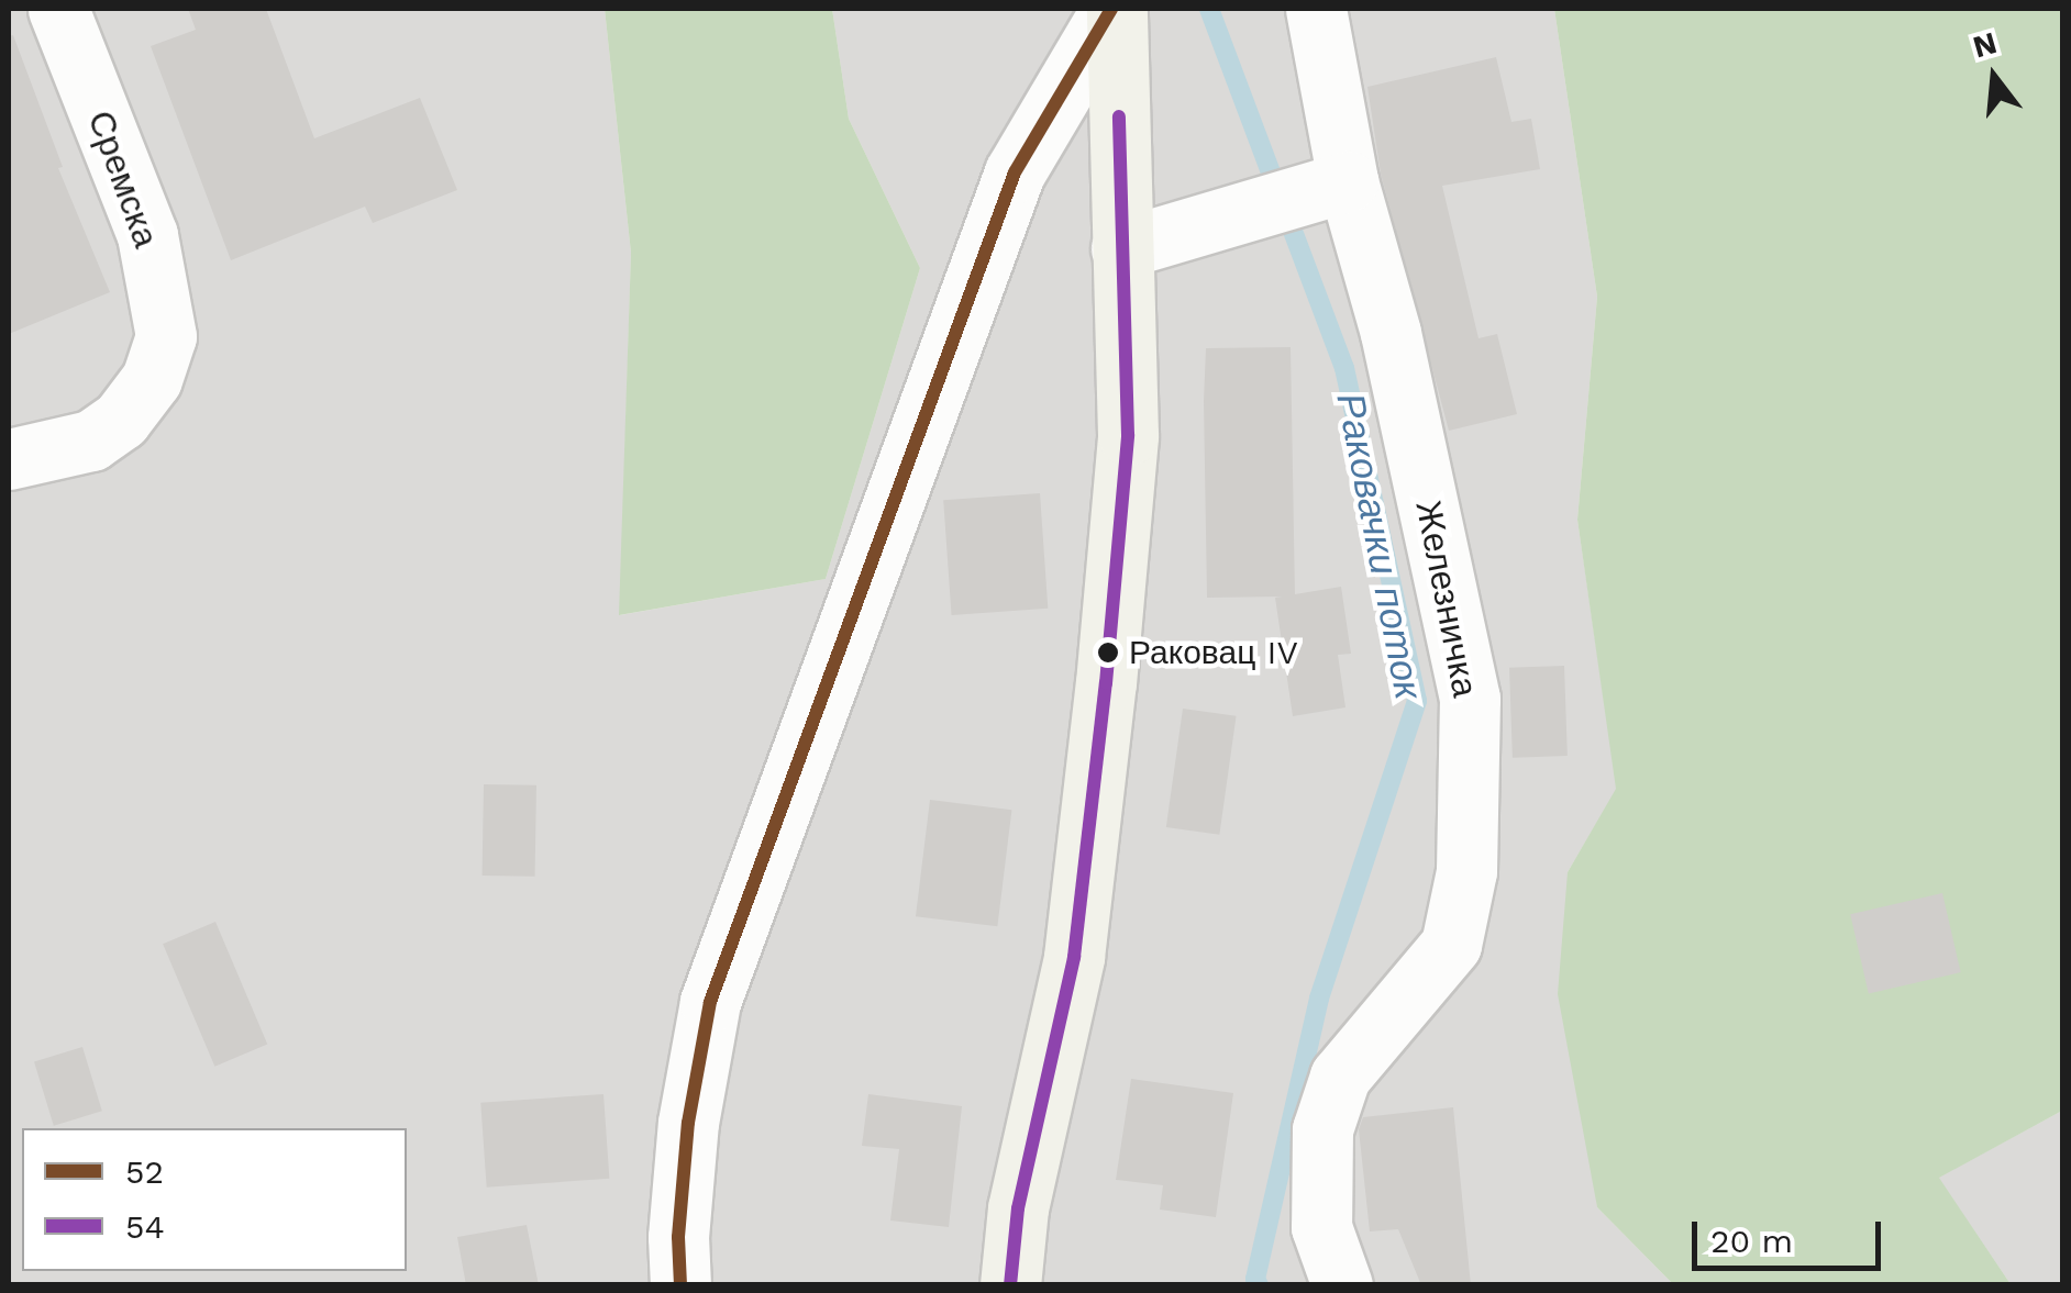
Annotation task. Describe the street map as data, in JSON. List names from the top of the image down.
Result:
{
  "streets": {
    "street": ["Сремска", "Железничка"]
  },
  "water": ["Раковачки поток"],
  "places": ["Раковац IV"],
  "lines": ["transit line 52", "transit line 54"],
  "legend": ["52", "54"],
  "scale_bar": "20 m",
  "north": "top"
}
